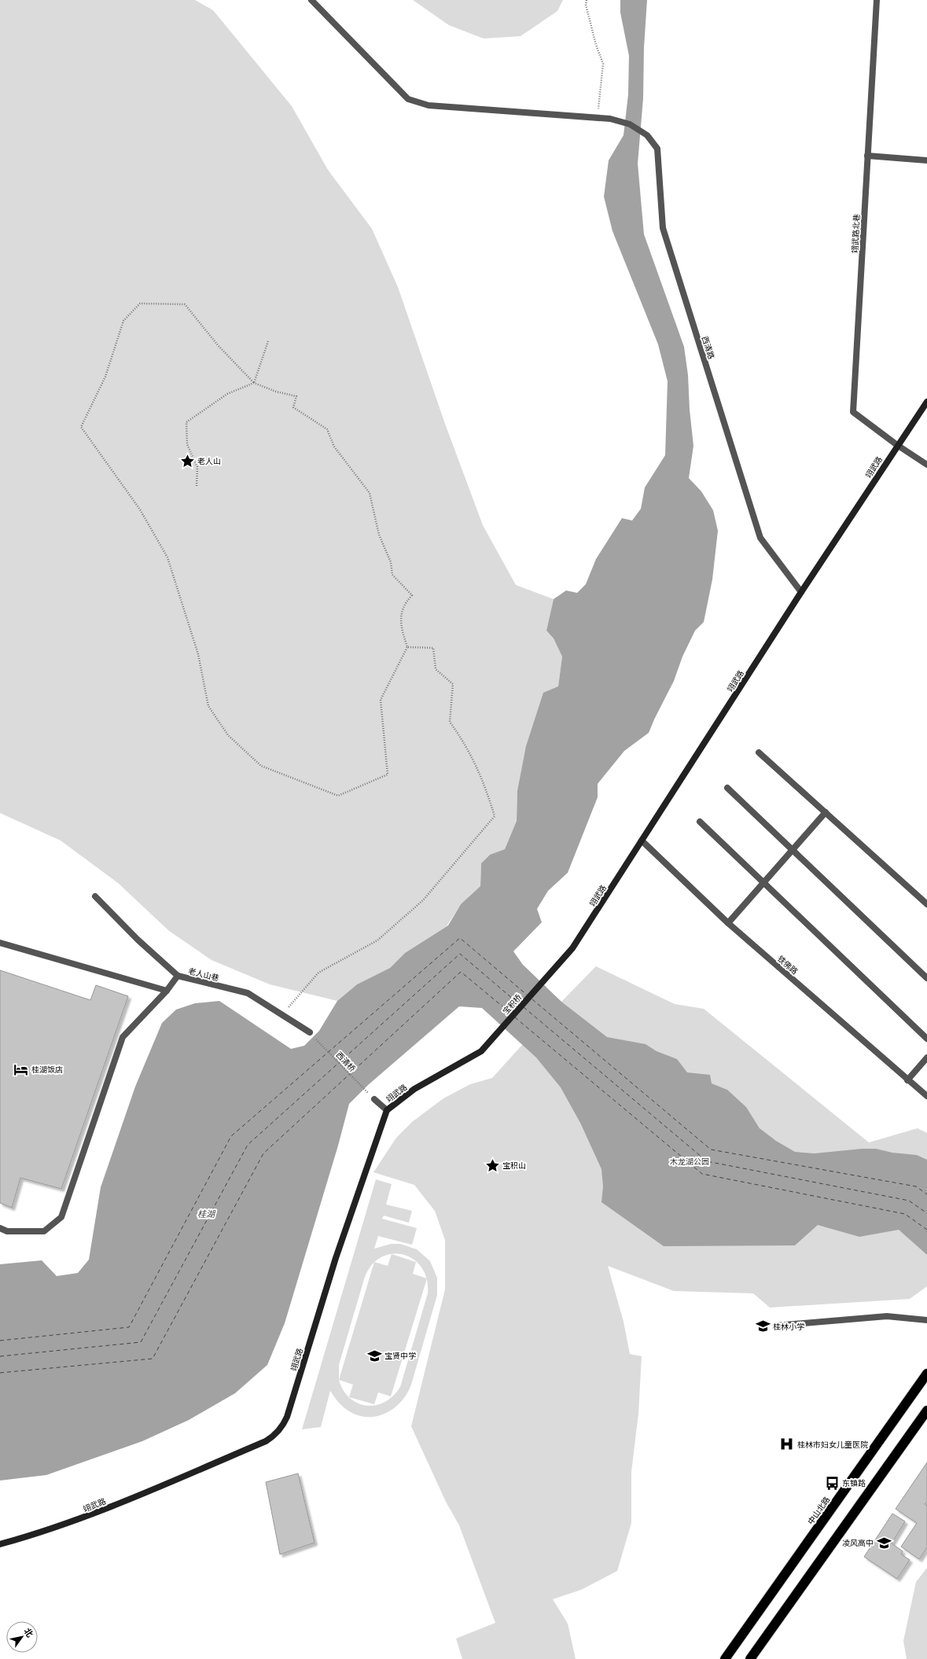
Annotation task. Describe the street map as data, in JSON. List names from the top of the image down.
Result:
{
  "streets": {
    "highway": ["中山北路"],
    "main road": ["翊武路", "宝积桥"],
    "street": [
      "翊武路北巷",
      "西清路",
      "铁佛路",
      "老人山巷"
    ],
    "path": ["西清桥"]
  },
  "crossings": [
    ["翊武路北巷", "翊武路"],
    ["西清路", "翊武路"],
    ["翊武路", "铁佛路"],
    ["翊武路", "宝积桥"],
    ["老人山巷", "西清桥"]
  ],
  "water": ["桂湖"],
  "parks": ["木龙湖公园"],
  "places": {
    "place": ["老人山", "宝积山"],
    "hotel": ["桂湖饭店"],
    "school or university": ["桂林小学", "宝贤中学", "凌风高中"],
    "hospital": ["桂林市妇女儿童医院"],
    "bus stop": ["东镇路"]
  },
  "north": "top right"
}
